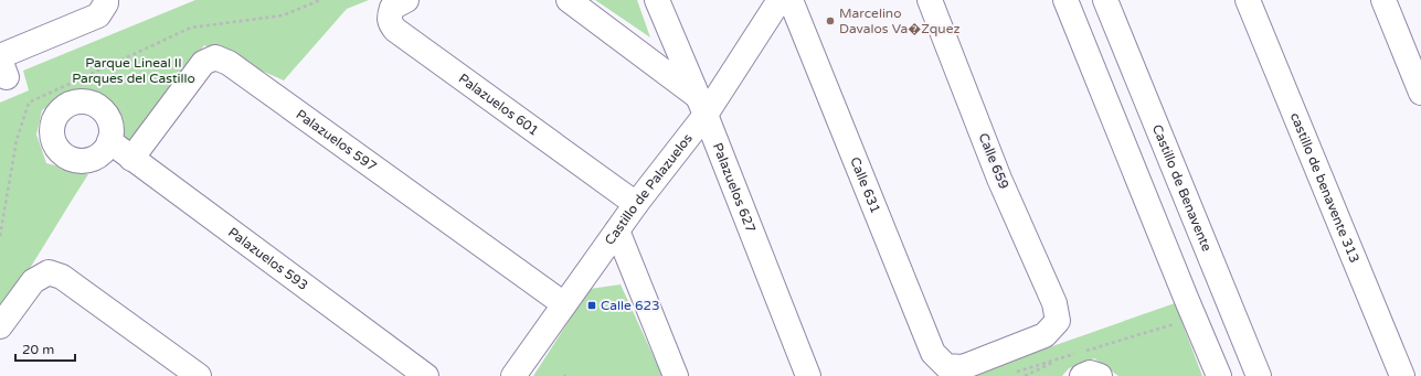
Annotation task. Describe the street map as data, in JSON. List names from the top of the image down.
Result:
{
  "streets": {
    "street": [
      "Palazuelos 601",
      "Palazuelos 597",
      "Calle 659",
      "Calle 631",
      "Palazuelos 627",
      "Castillo de Benavente",
      "castillo de benavente 313",
      "Castillo de Palazuelos",
      "Palazuelos 593"
    ]
  },
  "crossings": [
    ["Palazuelos 601", "Castillo de Palazuelos"],
    ["Palazuelos 597", "Castillo de Palazuelos"],
    ["Palazuelos 597", "Palazuelos 593"],
    ["Calle 659", "Calle 631"],
    ["Palazuelos 627", "Castillo de Palazuelos"]
  ],
  "parks": ["Parque Lineal II Parques del Castillo"],
  "places": {
    "other": ["Marcelino Davalos Va�Zquez"],
    "transit": ["Calle 623"]
  },
  "scale_bar": "20 m"
}
